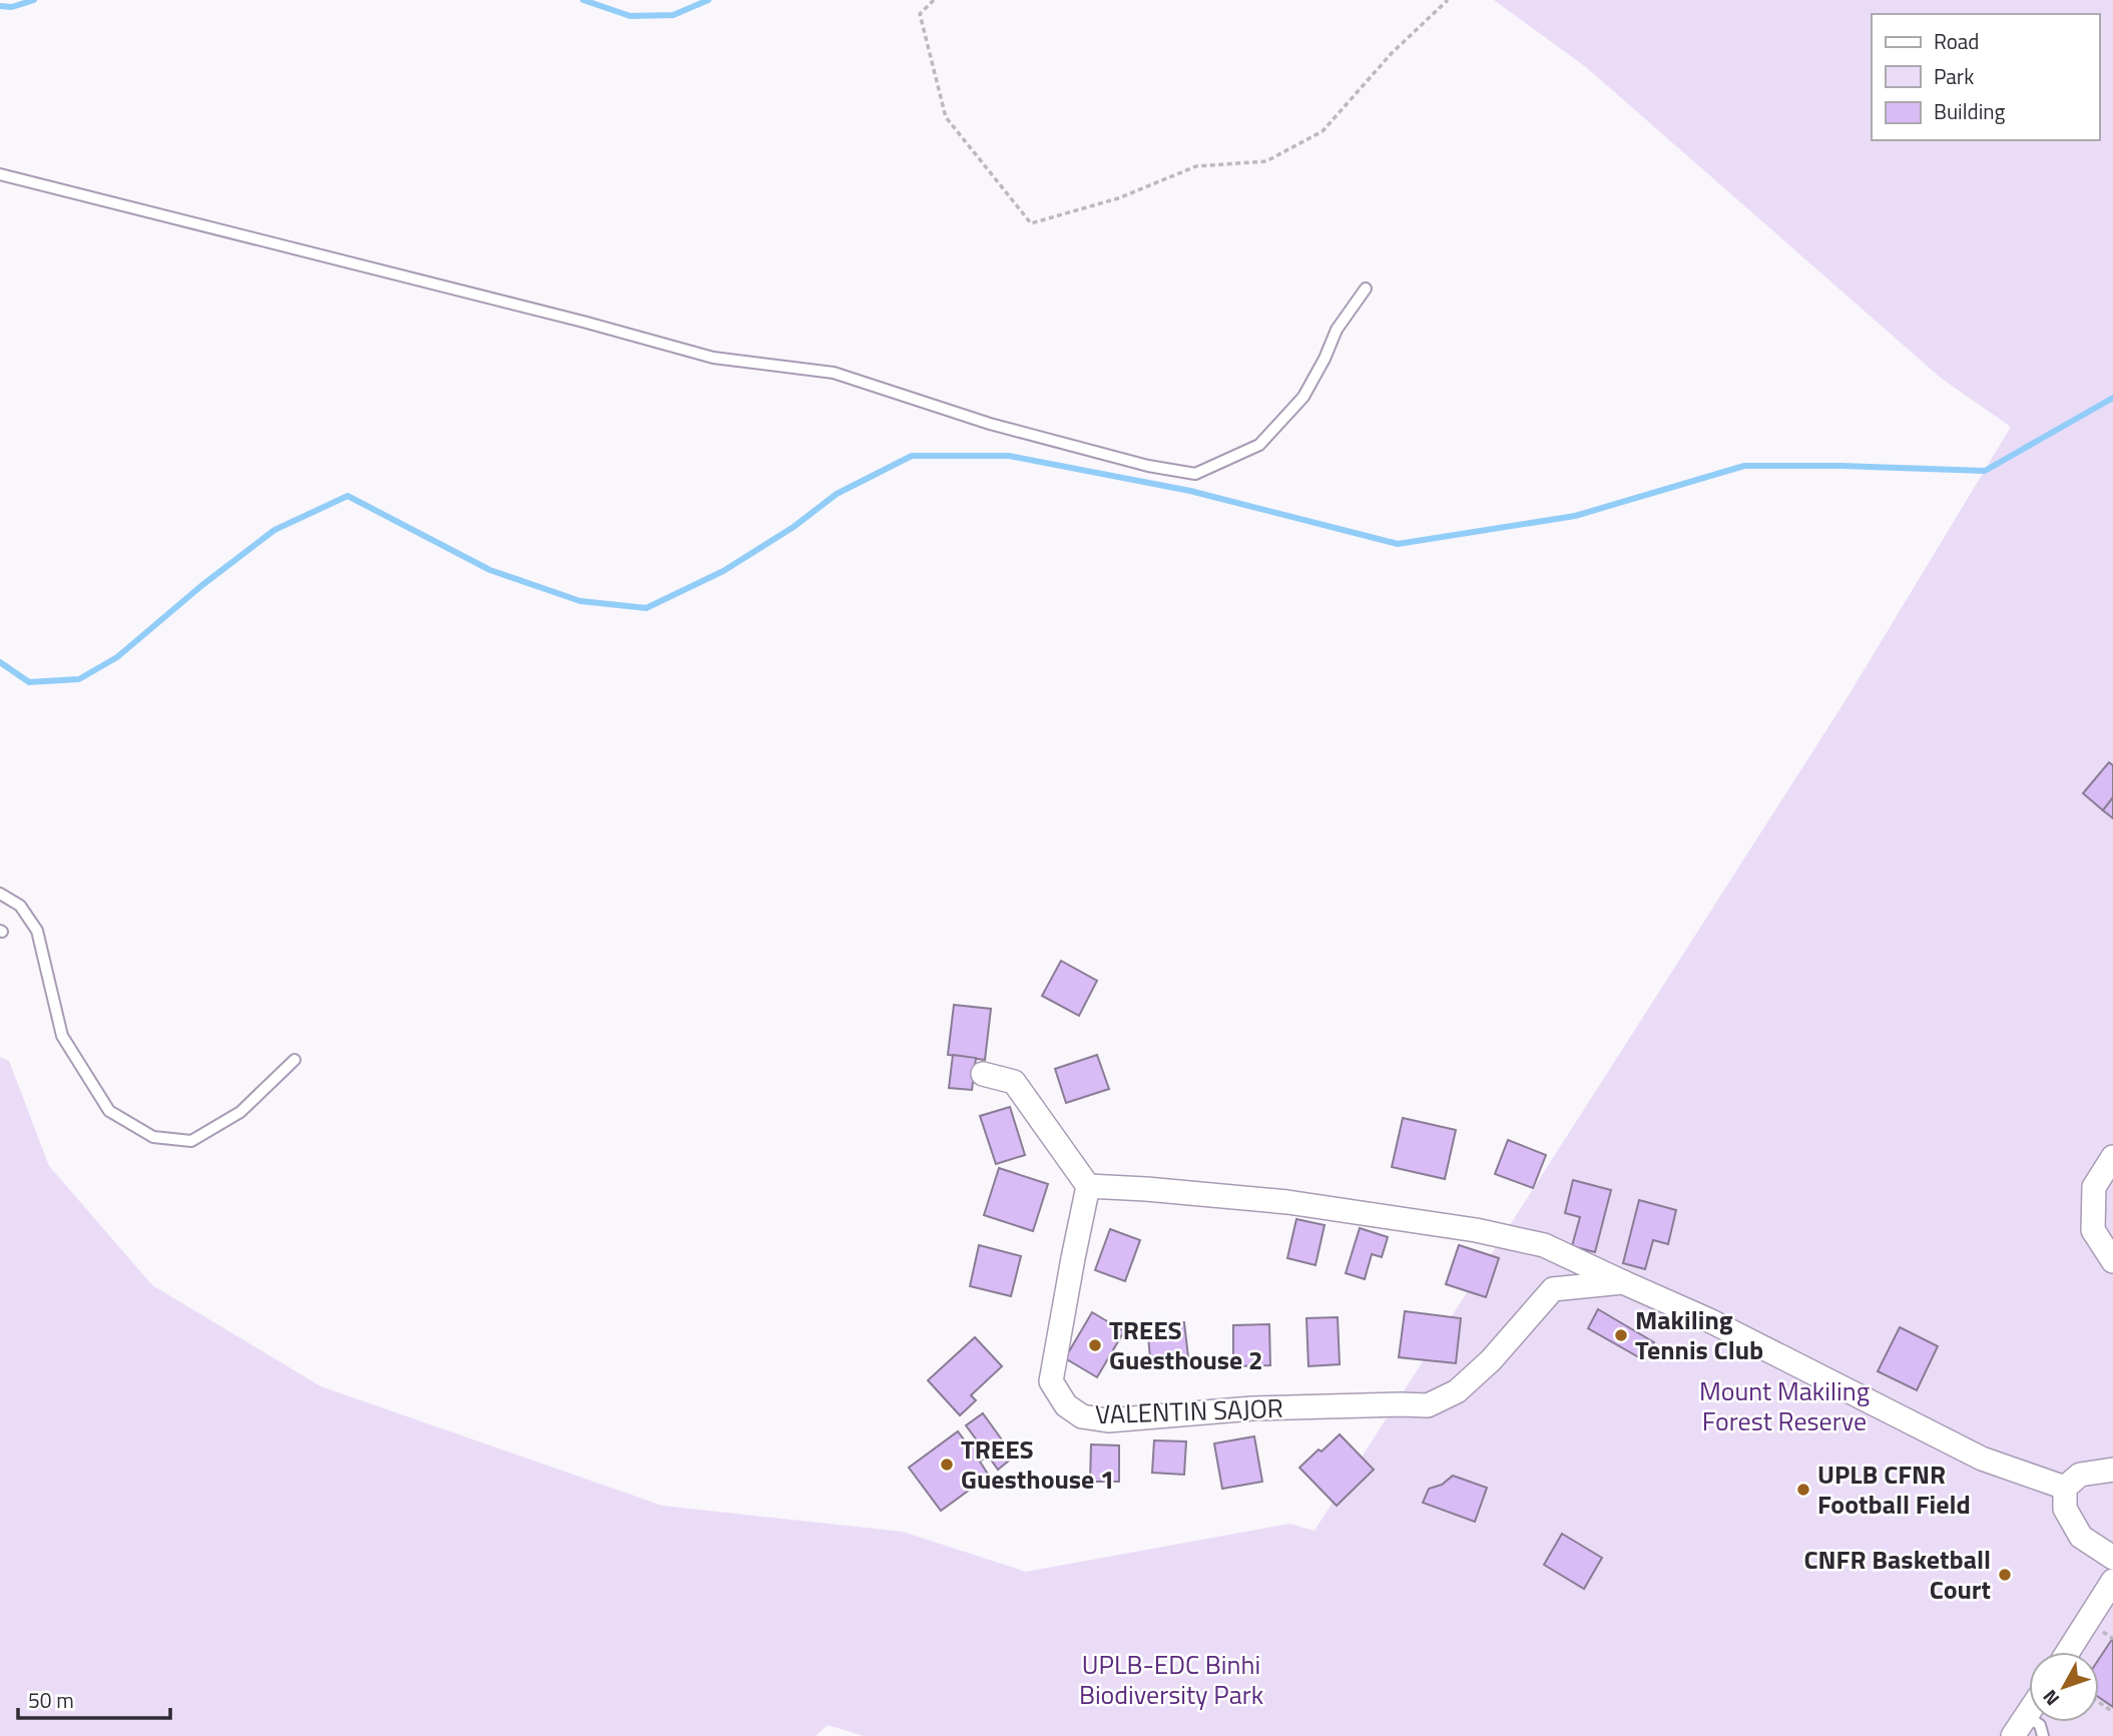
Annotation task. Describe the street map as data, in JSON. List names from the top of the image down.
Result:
{
  "streets": {
    "street": ["VALENTIN SAJOR"]
  },
  "parks": ["Mount Makiling Forest Reserve", "UPLB-EDC Binhi Biodiversity Park"],
  "places": [
    "Makiling Tennis Club",
    "TREES Guesthouse 2",
    "TREES Guesthouse 1",
    "UPLB CFNR Football Field",
    "CNFR Basketball Court"
  ],
  "legend": ["Road", "Park", "Building"],
  "scale_bar": "50 m",
  "north": "bottom left"
}
